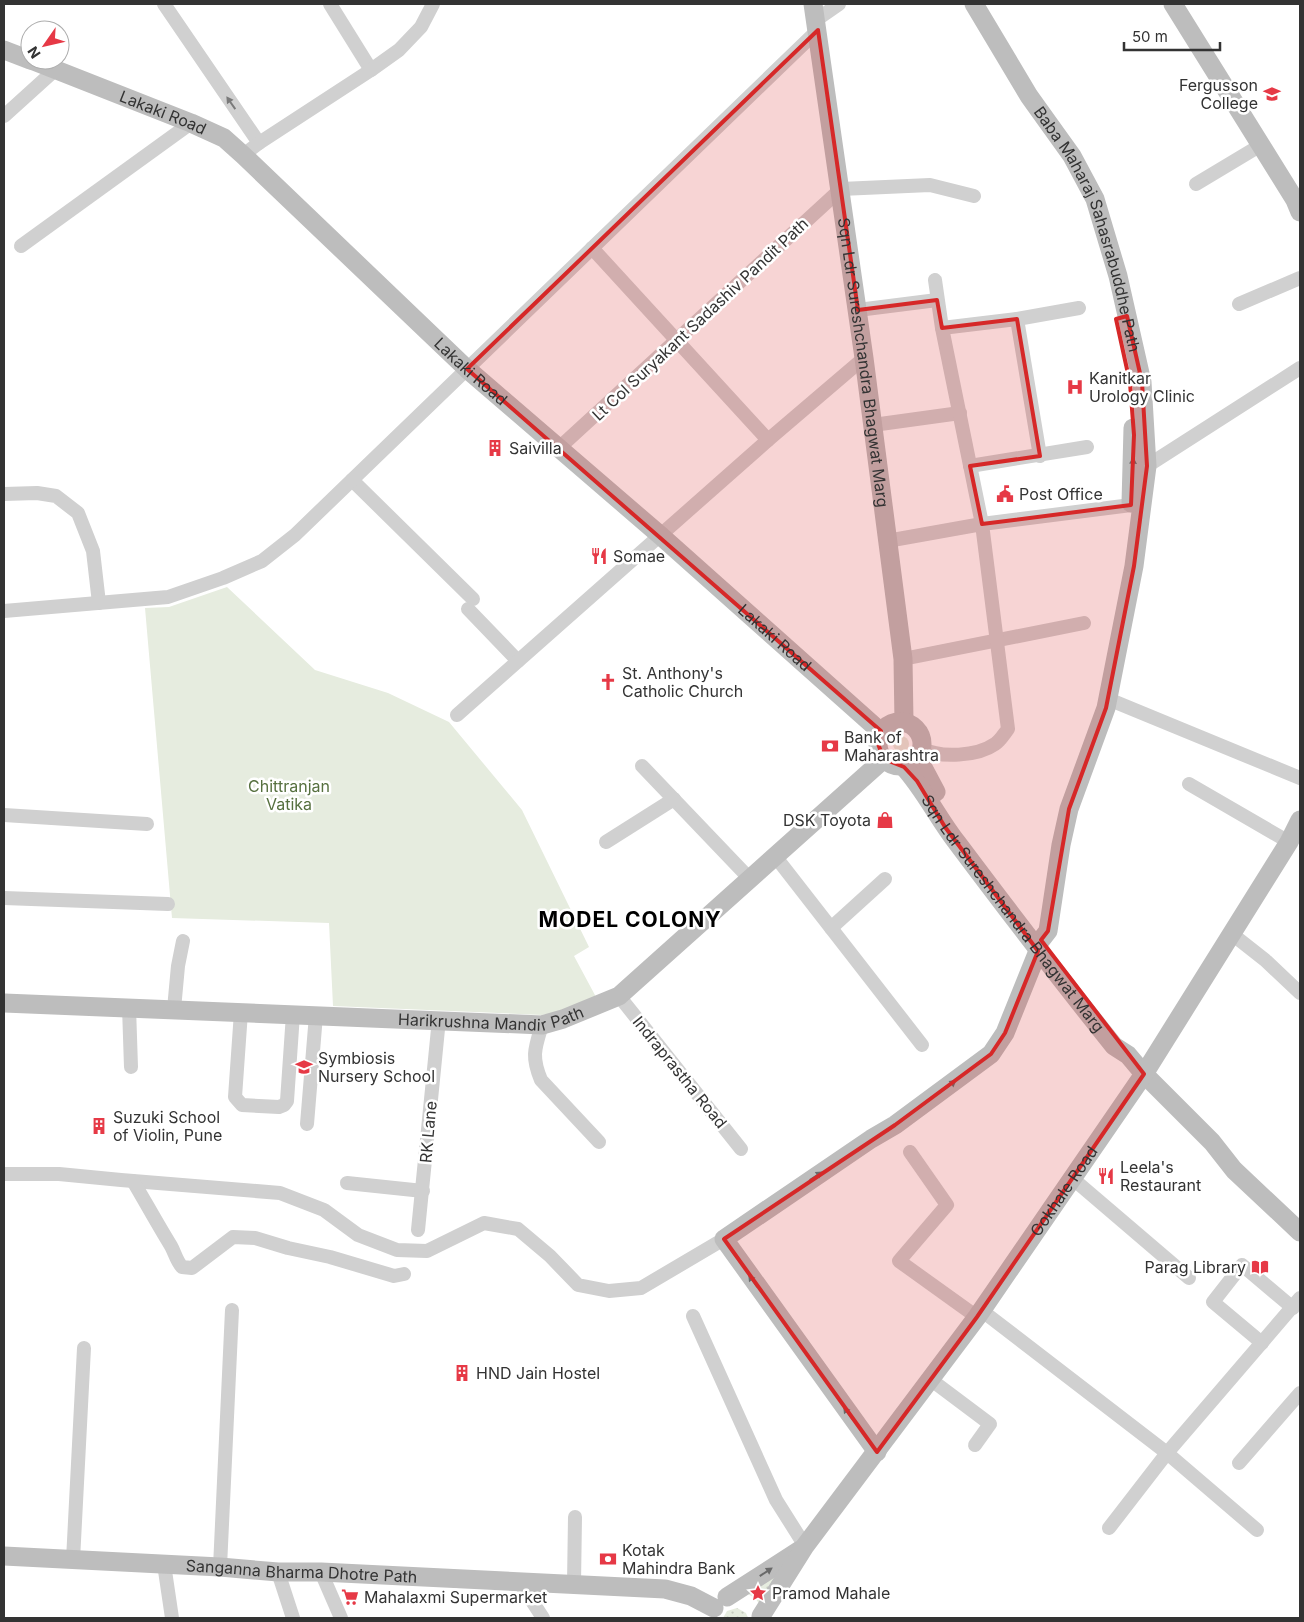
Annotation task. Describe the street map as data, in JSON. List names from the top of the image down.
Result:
{
  "streets": {
    "street": [
      "Lakaki Road",
      "Baba Maharaj Sahasrabuddhe Path",
      "Lt Col Suryakant Sadashiv Pandit Path",
      "Sqn Ldr Sureshchandra Bhagwat Marg",
      "Harikrushna Mandir Path",
      "Indraprastha Road",
      "RK Lane",
      "Gokhale Road",
      "Sanganna Bharma Dhotre Path"
    ]
  },
  "crossings": [
    ["Lakaki Road", "Lt Col Suryakant Sadashiv Pandit Path"],
    ["Lakaki Road", "Sqn Ldr Sureshchandra Bhagwat Marg"],
    ["Lakaki Road", "Harikrushna Mandir Path"],
    ["Baba Maharaj Sahasrabuddhe Path", "Sqn Ldr Sureshchandra Bhagwat Marg"],
    ["Lt Col Suryakant Sadashiv Pandit Path", "Sqn Ldr Sureshchandra Bhagwat Marg"],
    ["Sqn Ldr Sureshchandra Bhagwat Marg", "Harikrushna Mandir Path"],
    ["Sqn Ldr Sureshchandra Bhagwat Marg", "Gokhale Road"],
    ["Harikrushna Mandir Path", "Indraprastha Road"],
    ["Harikrushna Mandir Path", "RK Lane"]
  ],
  "districts": ["MODEL COLONY"],
  "parks": ["Chittranjan Vatika"],
  "places": {
    "school or university": ["Fergusson College", "Symbiosis Nursery School"],
    "hospital": ["Kanitkar Urology Clinic"],
    "building": ["Saivilla", "Suzuki School of Violin, Pune", "HND Jain Hostel"],
    "public building": ["Post Office"],
    "restaurant": ["Somae", "Leela's Restaurant"],
    "church": ["St. Anthony's Catholic Church"],
    "bank": ["Bank of Maharashtra", "Kotak Mahindra Bank"],
    "shop": ["DSK Toyota"],
    "library": ["Parag Library"],
    "place": ["Pramod Mahale"],
    "supermarket": ["Mahalaxmi Supermarket"]
  },
  "scale_bar": "50 m",
  "north": "bottom left"
}
